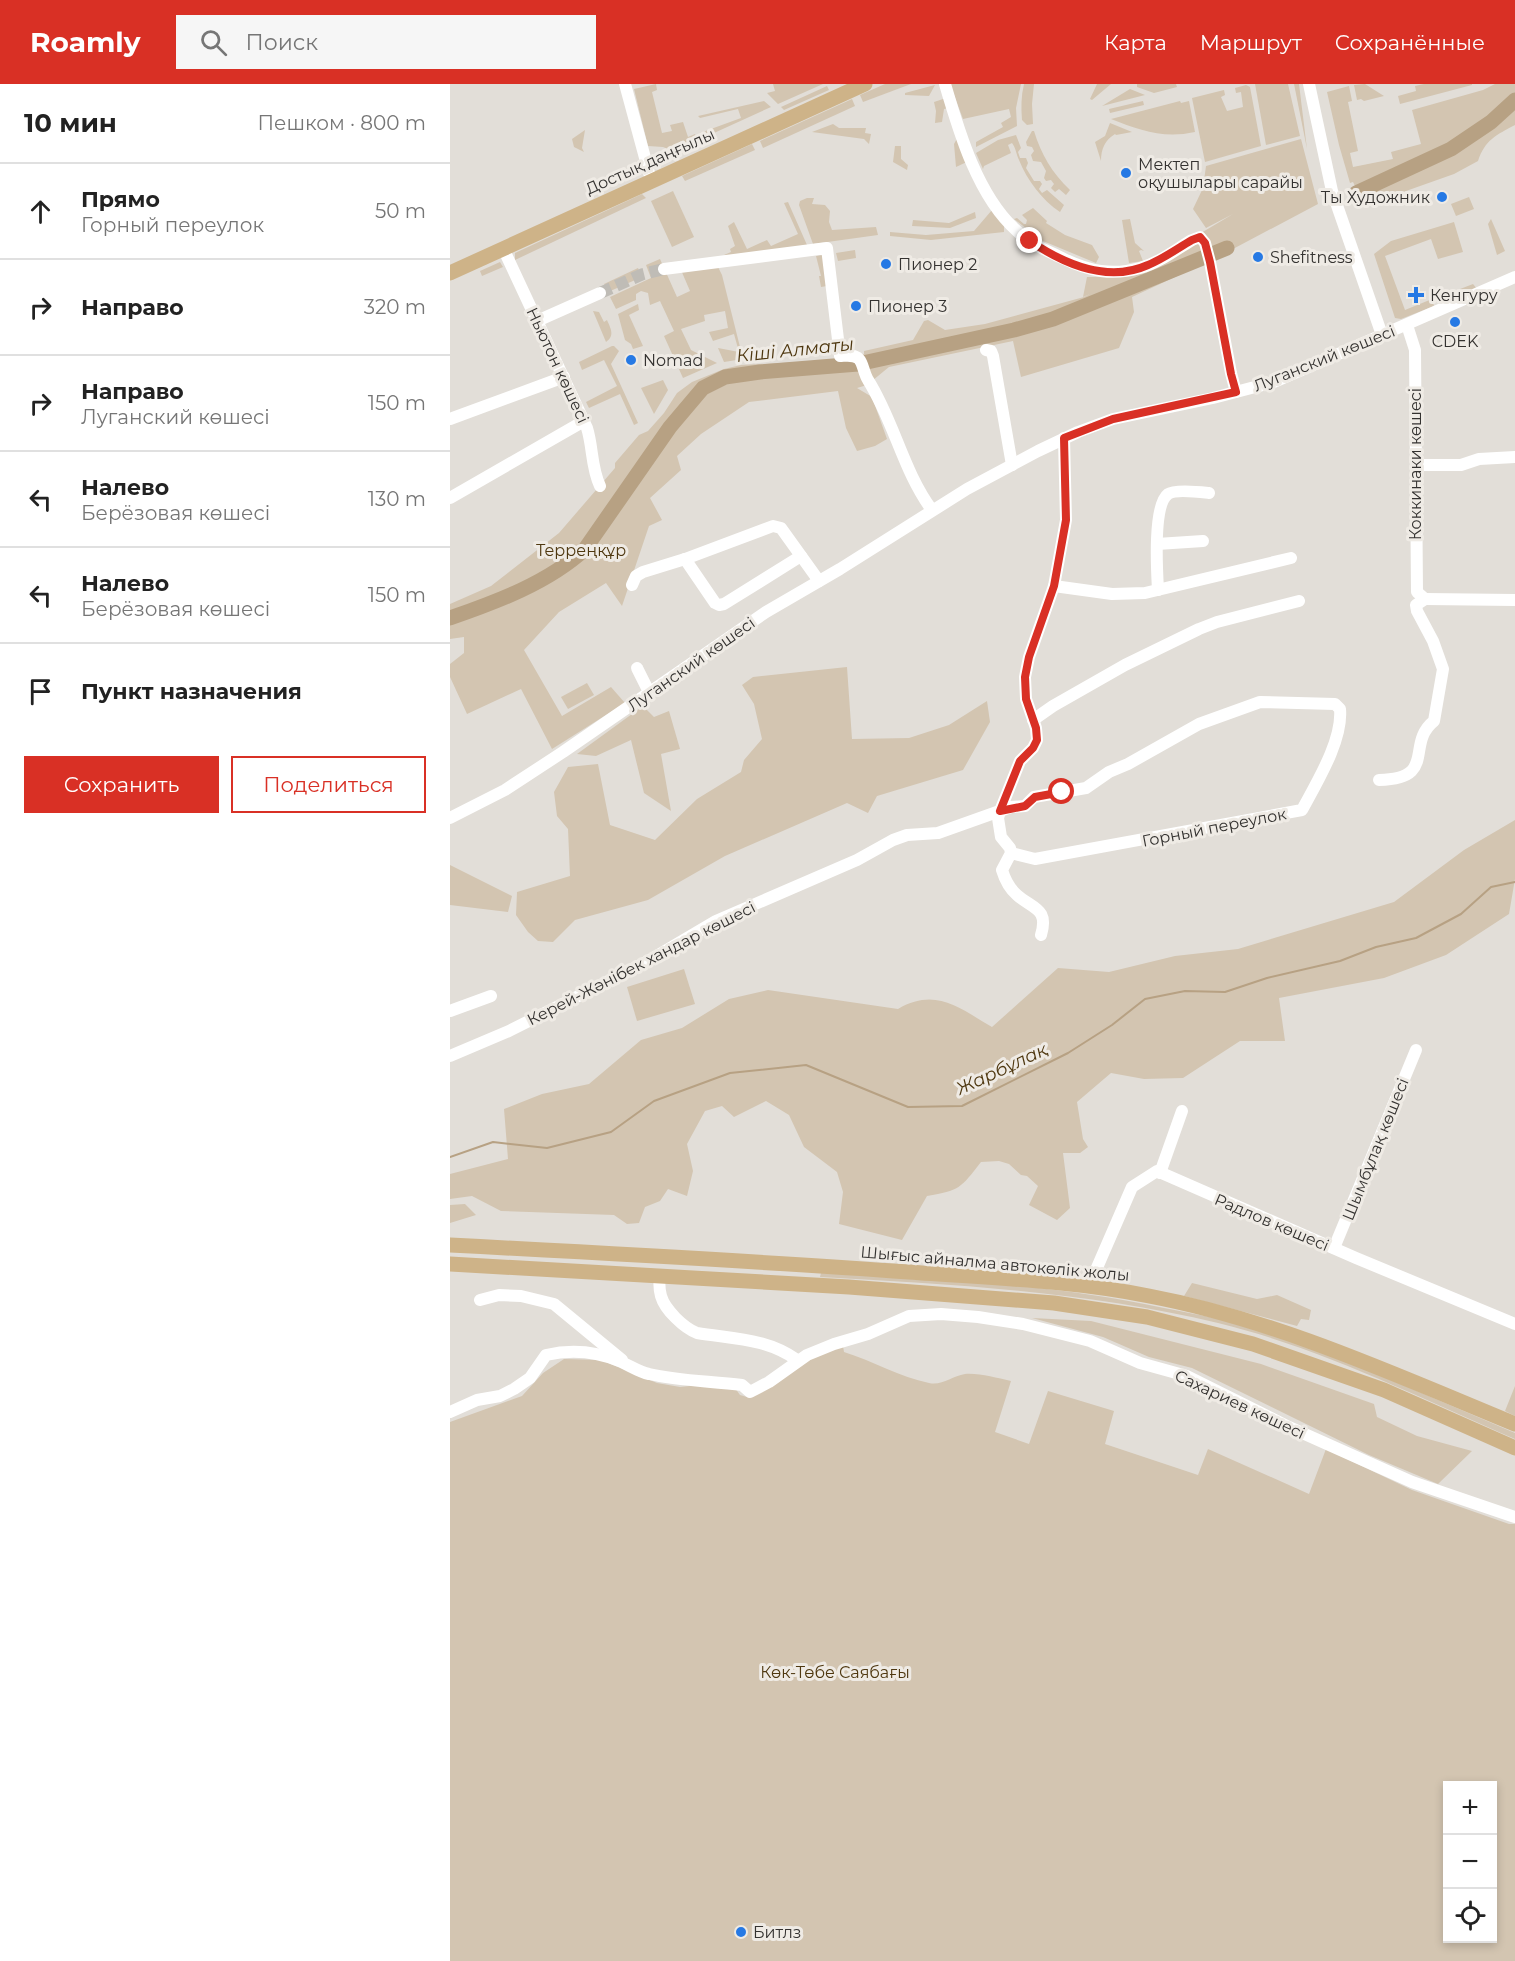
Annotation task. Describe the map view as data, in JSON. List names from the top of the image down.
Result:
{
  "streets": {
    "main road": ["Достық даңғылы", "Шығыс айналма автокөлік жолы"],
    "street": [
      "Луганский көшесі",
      "Ньютон көшесі",
      "Коккинаки көшесі",
      "Горный переулок",
      "Керей-Жәнібек хандар көшесі",
      "Шымбұлақ көшесі",
      "Радлов көшесі",
      "Сахариев көшесі"
    ]
  },
  "crossings": [
    ["Достық даңғылы", "Ньютон көшесі"],
    ["Луганский көшесі", "Коккинаки көшесі"],
    ["Горный переулок", "Керей-Жәнібек хандар көшесі"],
    ["Шымбұлақ көшесі", "Радлов көшесі"]
  ],
  "water": ["Кіші Алматы", "Жарбұлақ"],
  "parks": ["Терреңқұр", "Көк-Төбе Саябағы"],
  "places": {
    "other": [
      "Мектеп оқушылары сарайы",
      "Ты Художник",
      "Shefitness",
      "Пионер 2",
      "Пионер 3",
      "CDEK",
      "Nomad",
      "Битлз"
    ],
    "health": ["Кенгуру"]
  },
  "page": {
    "header": "Roamly",
    "search": "Поиск",
    "nav": ["Карта", "Маршрут", "Сохранённые"],
    "heading": ["10 мин", "Пешком · 800 m"],
    "list": [
      ["Прямо", "Горный переулок", "50 m"],
      ["Направо", "320 m"],
      ["Направо", "Луганский көшесі", "150 m"],
      ["Налево", "Берёзовая көшесі", "130 m"],
      ["Налево", "Берёзовая көшесі", "150 m"],
      "Пункт назначения"
    ],
    "buttons": ["Сохранить", "Поделиться"],
    "map_buttons": ["+", "−"]
  }
}
